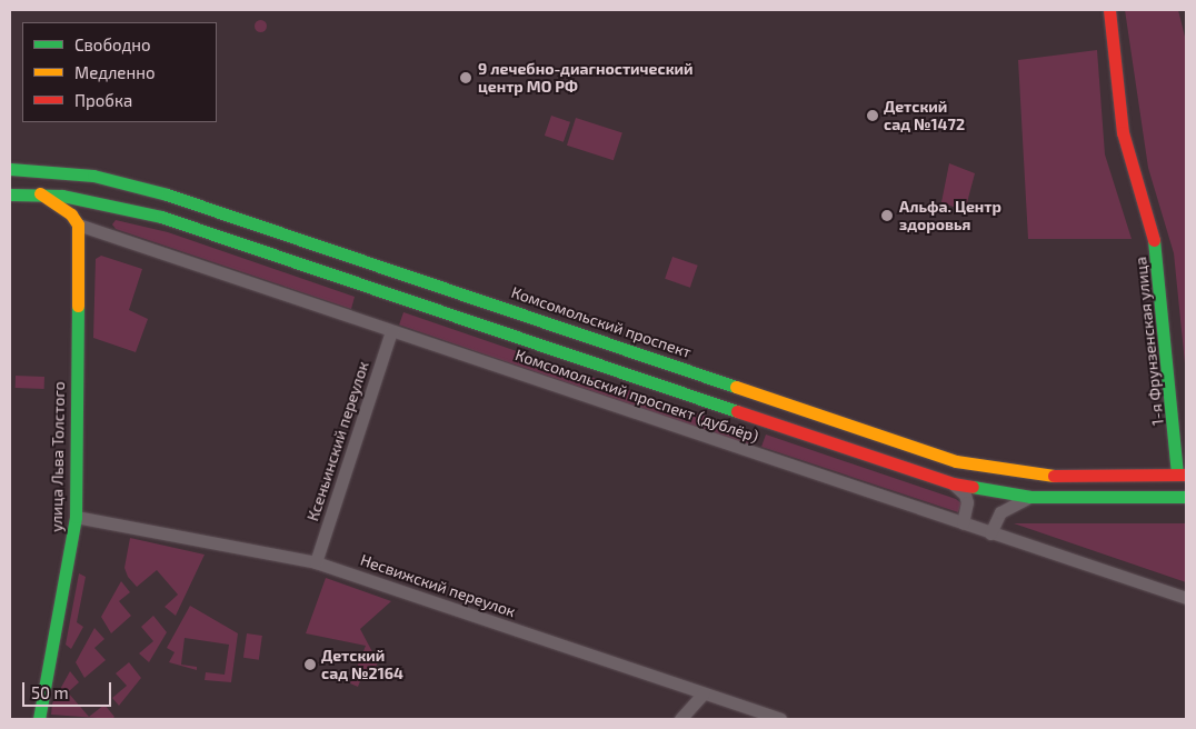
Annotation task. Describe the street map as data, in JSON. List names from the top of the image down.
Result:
{
  "streets": {
    "main road": ["Комсомольский проспект", "1-я Фрунзенская улица", "улица Льва Толстого"],
    "street": ["Комсомольский проспект (дублёр)", "Ксеньинский переулок", "Несвижский переулок"]
  },
  "crossings": [
    ["Комсомольский проспект", "1-я Фрунзенская улица"],
    ["Комсомольский проспект (дублёр)", "Ксеньинский переулок"],
    ["Комсомольский проспект (дублёр)", "улица Льва Толстого"],
    ["Ксеньинский переулок", "Несвижский переулок"],
    ["улица Льва Толстого", "Несвижский переулок"]
  ],
  "places": [
    "9 лечебно-диагностический центр МО РФ",
    "Детский сад №1472",
    "Альфа. Центр здоровья",
    "Детский сад №2164"
  ],
  "legend": ["Свободно", "Медленно", "Пробка"],
  "scale_bar": "50 m"
}
